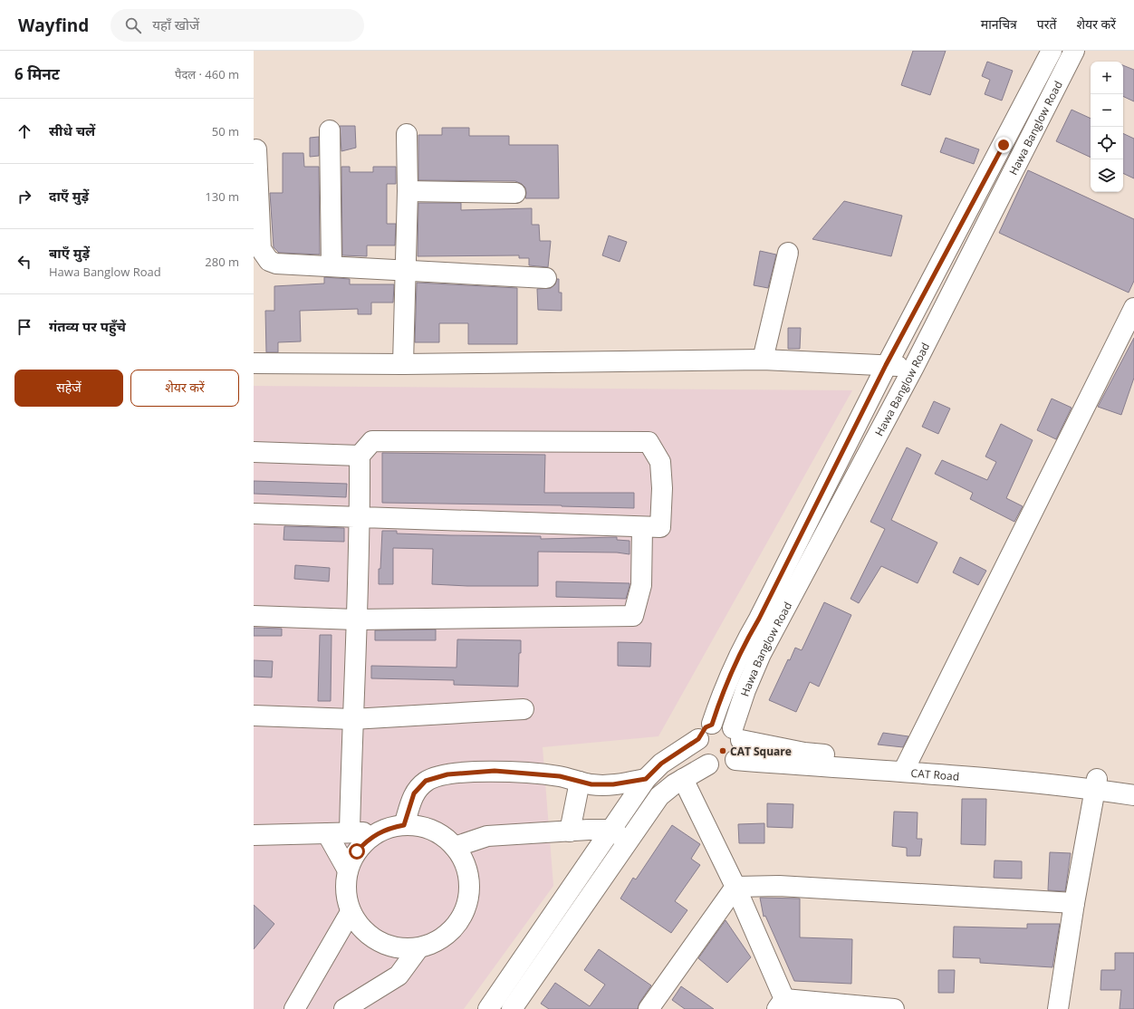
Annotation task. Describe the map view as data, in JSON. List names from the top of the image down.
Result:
{
  "streets": {
    "street": ["Hawa Banglow Road", "CAT Road"]
  },
  "crossings": [
    ["Hawa Banglow Road", "CAT Road"]
  ],
  "places": ["CAT Square"],
  "page": {
    "header": "Wayfind",
    "search": "यहाँ खोजें",
    "nav": ["मानचित्र", "परतें", "शेयर करें"],
    "heading": ["6 मिनट", "पैदल · 460 m"],
    "map_buttons": ["+", "−"],
    "list": [
      ["सीधे चलें", "50 m"],
      ["दाएँ मुड़ें", "130 m"],
      ["बाएँ मुड़ें", "Hawa Banglow Road", "280 m"],
      "गंतव्य पर पहुँचे"
    ],
    "buttons": ["सहेजें", "शेयर करें"]
  }
}
